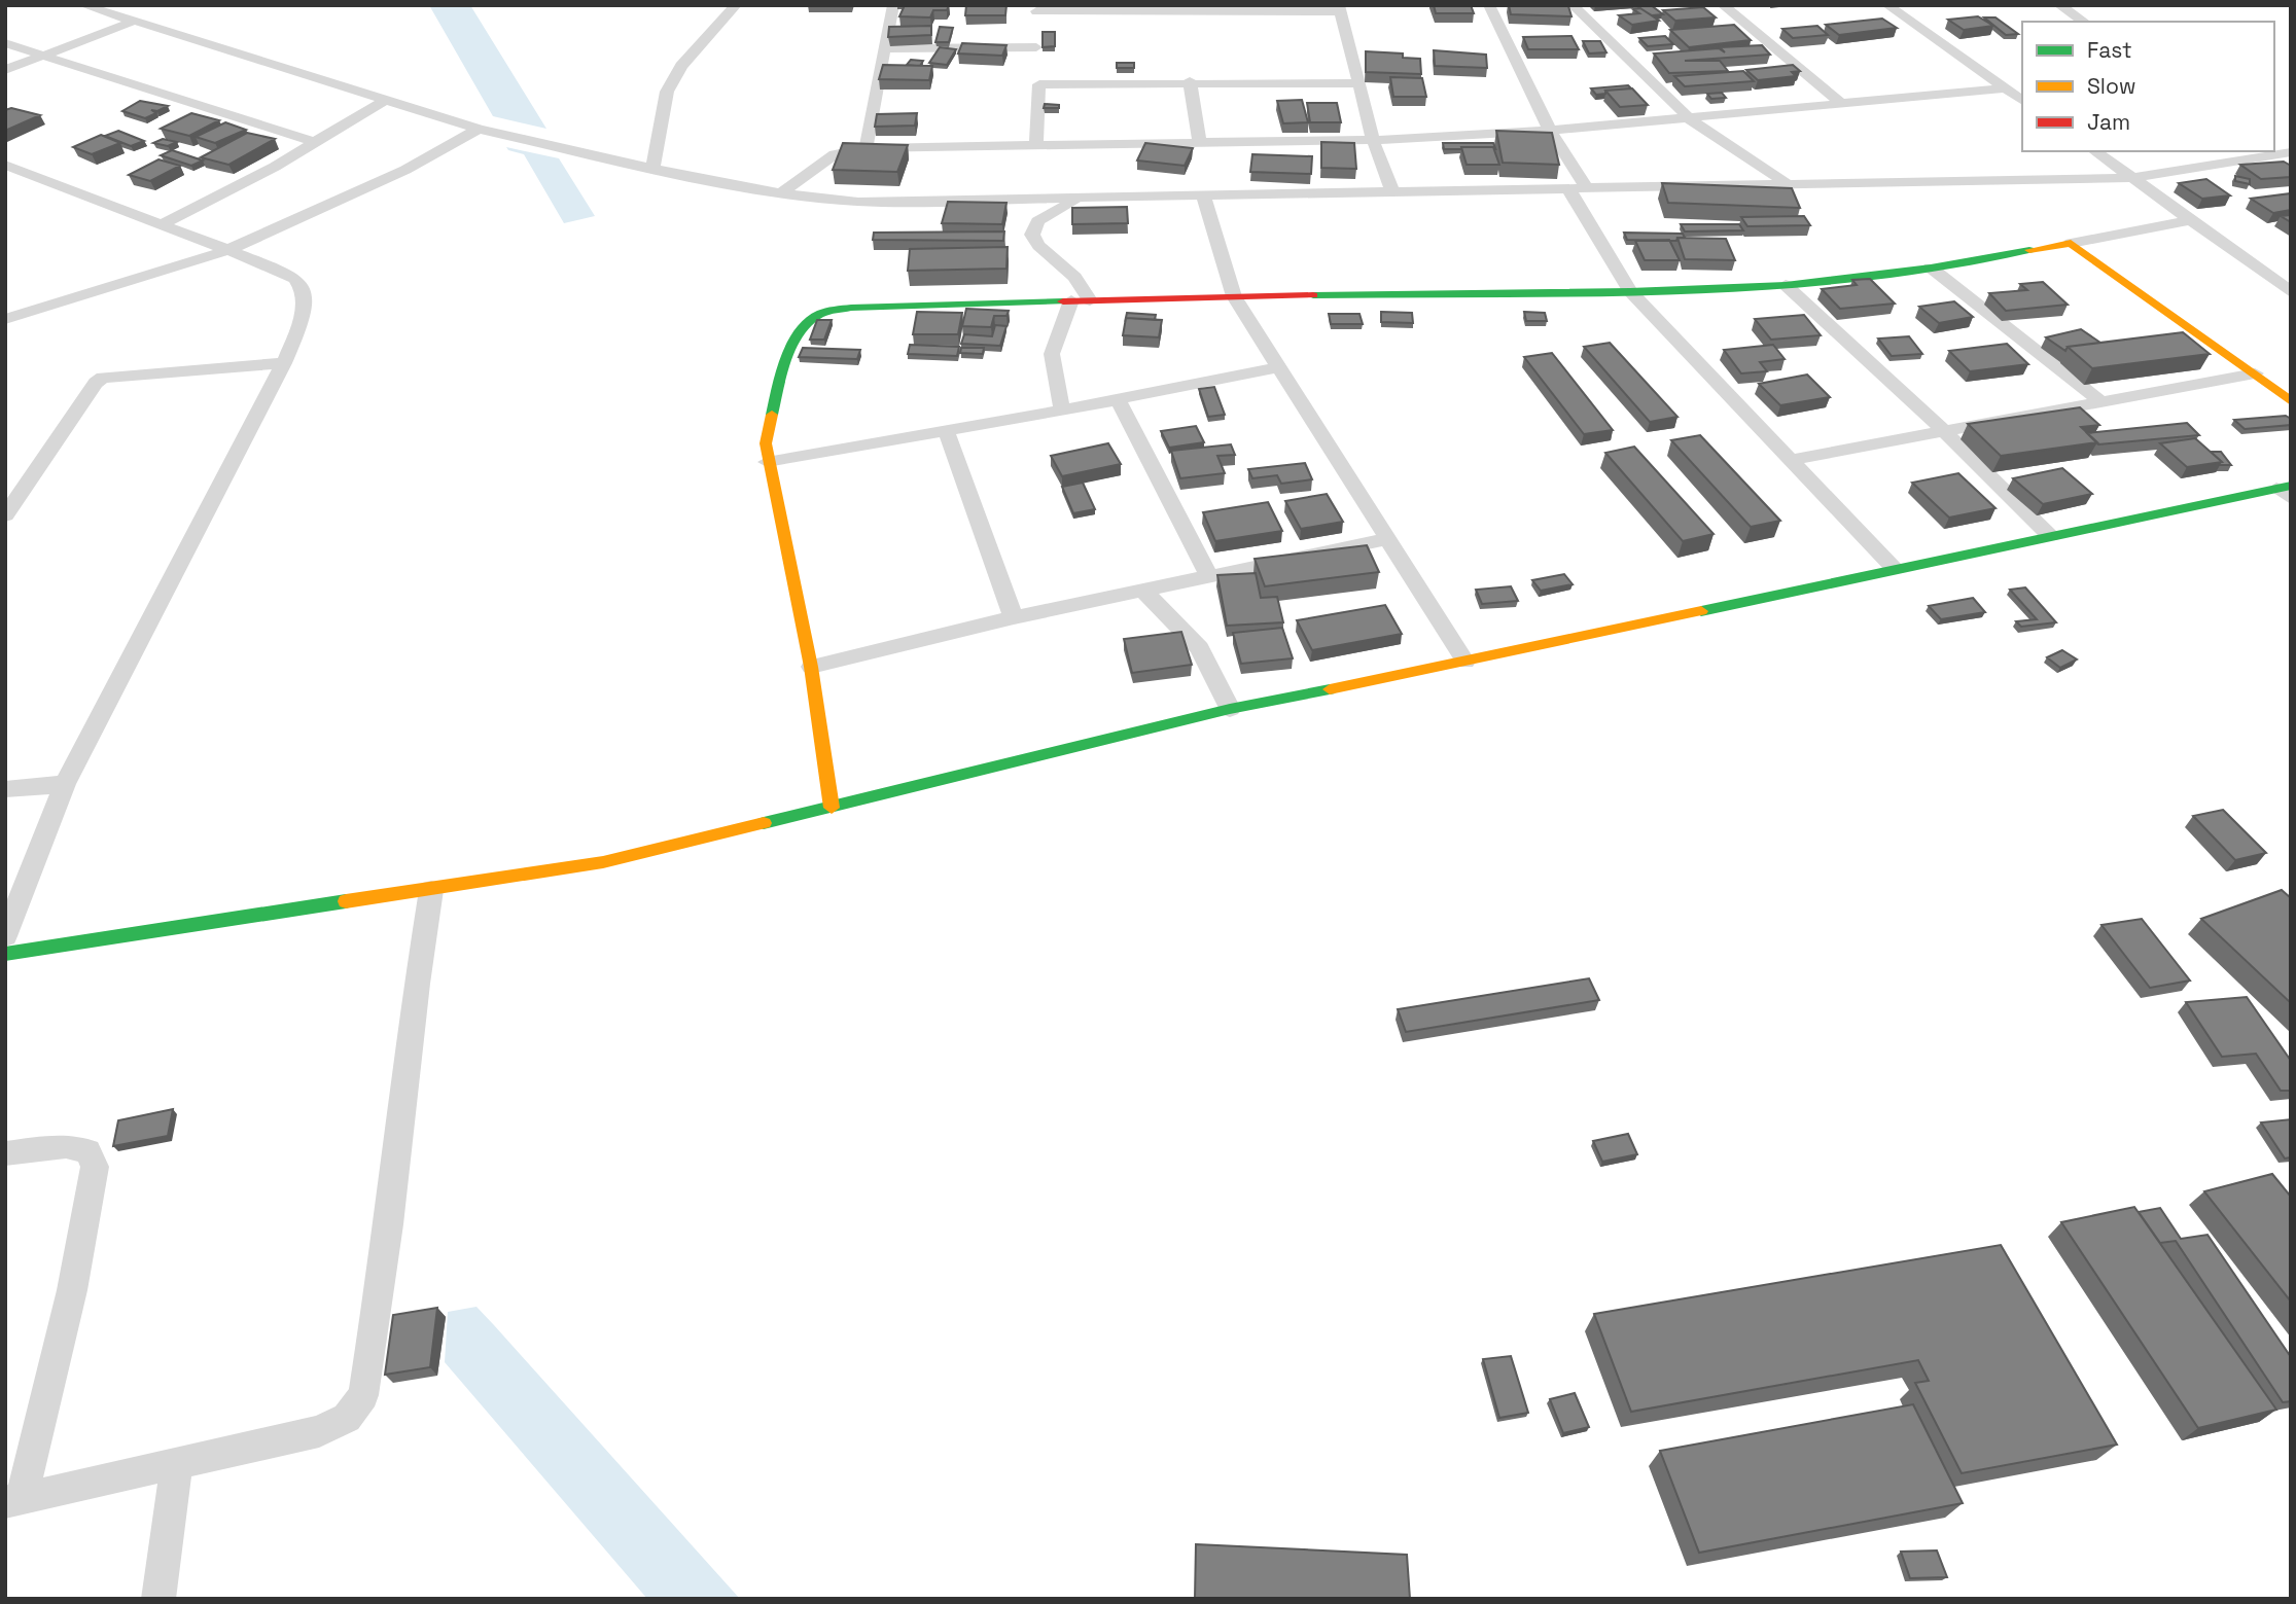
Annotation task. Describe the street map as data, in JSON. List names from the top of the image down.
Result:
{
  "legend": ["Fast", "Slow", "Jam"]
}
